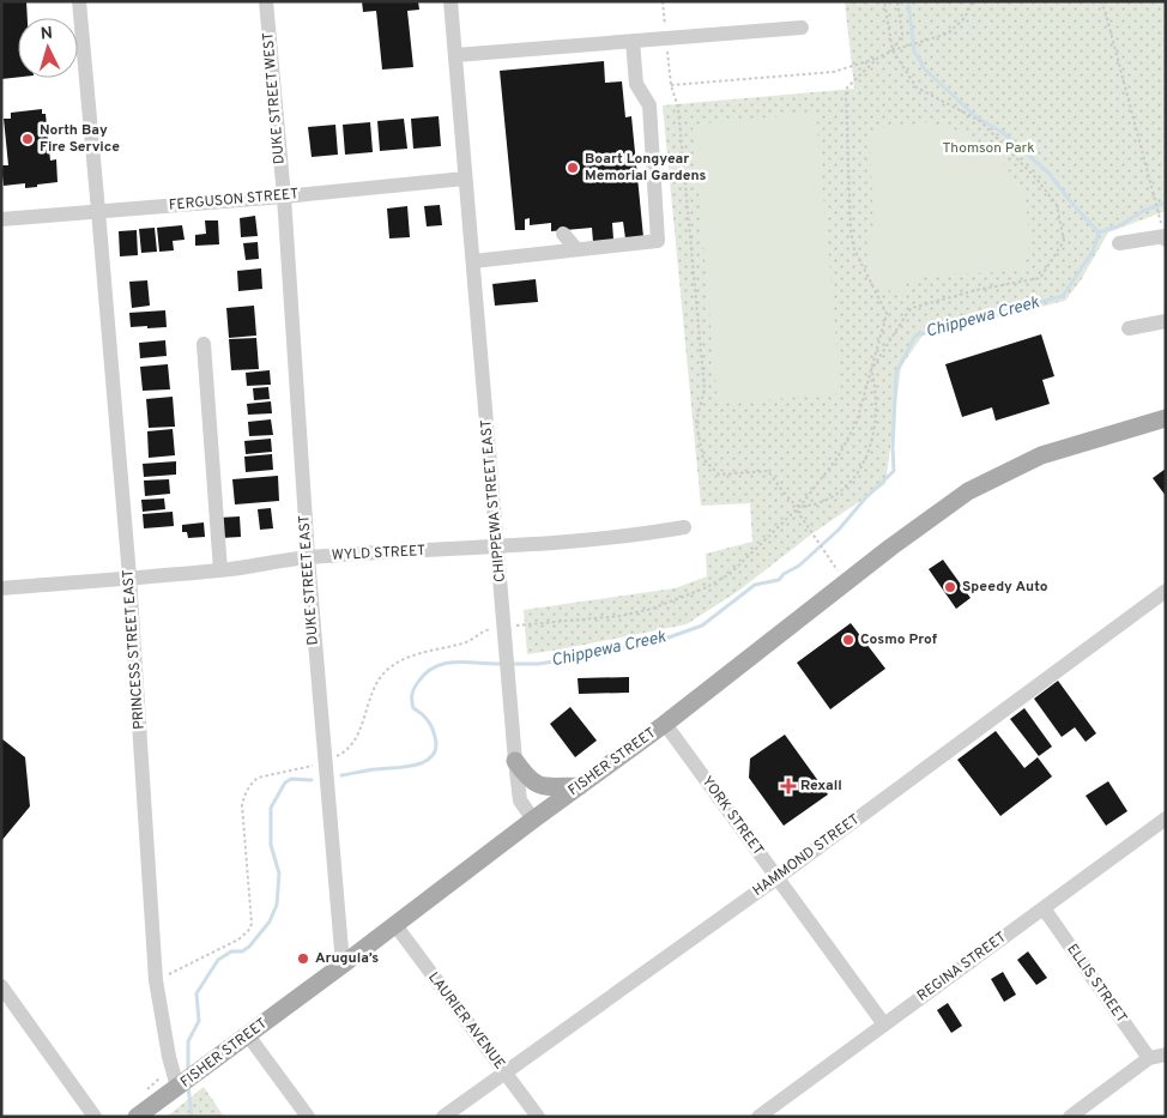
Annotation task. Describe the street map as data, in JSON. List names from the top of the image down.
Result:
{
  "streets": {
    "main road": ["FISHER STREET"],
    "street": [
      "DUKE STREET WEST",
      "FERGUSON STREET",
      "CHIPPEWA STREET EAST",
      "WYLD STREET",
      "DUKE STREET EAST",
      "PRINCESS STREET EAST",
      "YORK STREET",
      "HAMMOND STREET",
      "REGINA STREET",
      "ELLIS STREET",
      "LAURIER AVENUE"
    ]
  },
  "crossings": [
    ["DUKE STREET WEST", "FERGUSON STREET"],
    ["DUKE STREET WEST", "DUKE STREET EAST"],
    ["FERGUSON STREET", "CHIPPEWA STREET EAST"],
    ["FERGUSON STREET", "DUKE STREET EAST"],
    ["FERGUSON STREET", "PRINCESS STREET EAST"],
    ["CHIPPEWA STREET EAST", "WYLD STREET"],
    ["CHIPPEWA STREET EAST", "FISHER STREET"],
    ["WYLD STREET", "DUKE STREET EAST"],
    ["WYLD STREET", "PRINCESS STREET EAST"],
    ["DUKE STREET EAST", "FISHER STREET"],
    ["PRINCESS STREET EAST", "FISHER STREET"],
    ["FISHER STREET", "YORK STREET"],
    ["FISHER STREET", "LAURIER AVENUE"],
    ["YORK STREET", "HAMMOND STREET"],
    ["YORK STREET", "REGINA STREET"],
    ["HAMMOND STREET", "LAURIER AVENUE"],
    ["REGINA STREET", "ELLIS STREET"]
  ],
  "water": ["Chippewa Creek"],
  "parks": ["Thomson Park"],
  "places": {
    "other": [
      "North Bay Fire Service",
      "Boart Longyear Memorial Gardens",
      "Speedy Auto",
      "Cosmo Prof",
      "Arugula’s"
    ],
    "health": ["Rexall"]
  },
  "north": "top"
}
